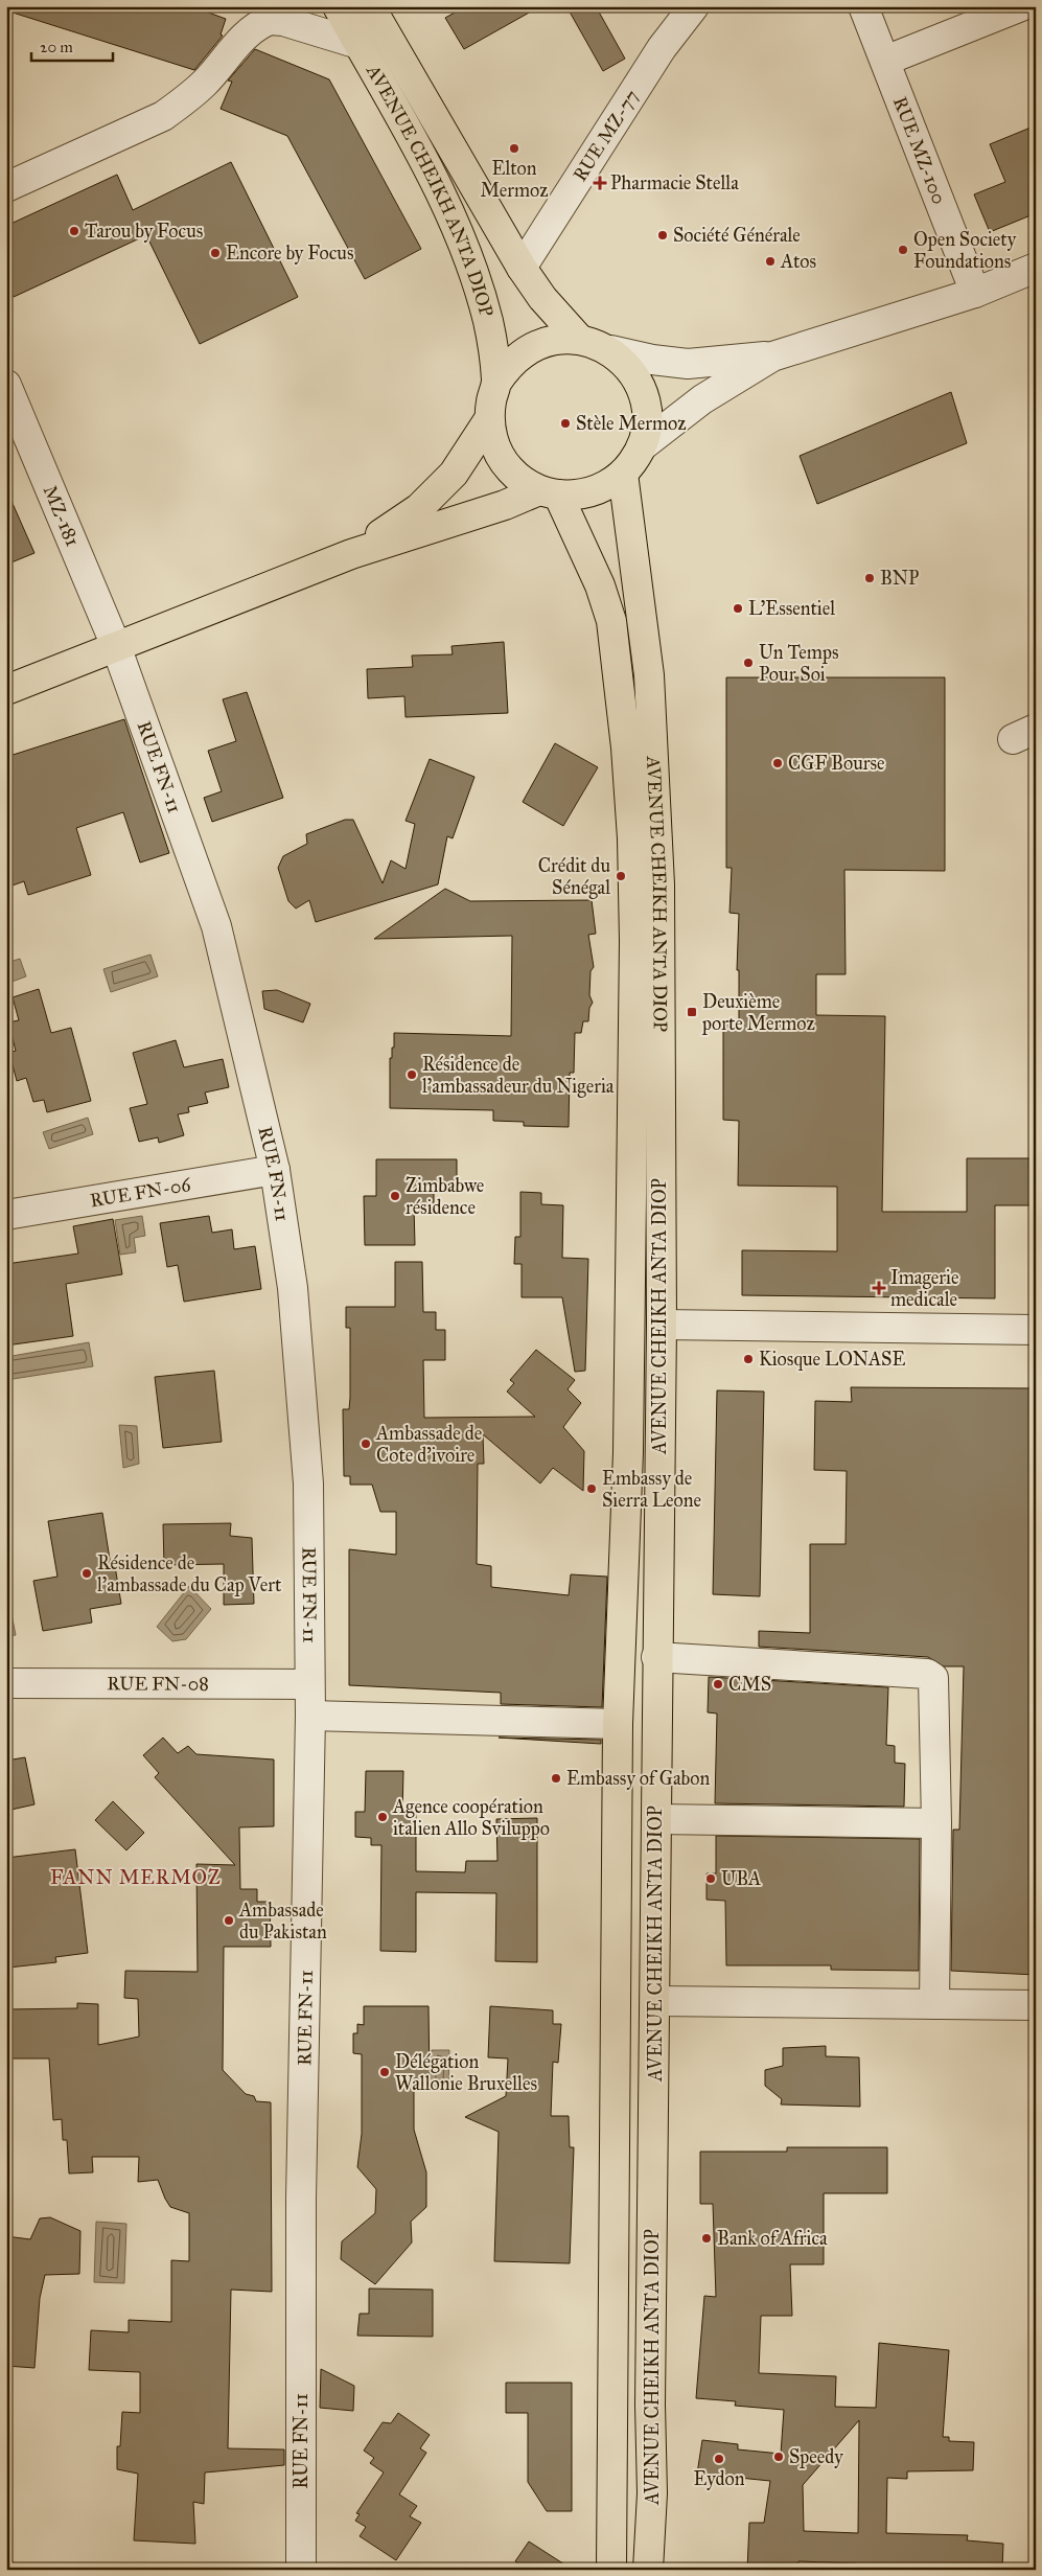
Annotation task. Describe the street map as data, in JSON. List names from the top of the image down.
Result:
{
  "streets": {
    "main road": ["AVENUE CHEIKH ANTA DIOP"],
    "street": [
      "RUE MZ-77",
      "RUE MZ-100",
      "MZ-181",
      "RUE FN-11",
      "RUE FN-06",
      "RUE FN-08"
    ]
  },
  "crossings": [
    ["RUE MZ-77", "AVENUE CHEIKH ANTA DIOP"],
    ["MZ-181", "RUE FN-11"],
    ["RUE FN-11", "RUE FN-06"],
    ["RUE FN-11", "RUE FN-08"]
  ],
  "districts": ["FANN MERMOZ"],
  "places": {
    "other": [
      "Elton Mermoz",
      "Tarou by Focus",
      "Société Générale",
      "Open Society Foundations",
      "Encore by Focus",
      "Atos",
      "Stèle Mermoz",
      "BNP",
      "L'Essentiel",
      "Un Temps Pour Soi",
      "CGF Bourse",
      "Crédit du Sénégal",
      "Résidence de l'ambassadeur du Nigeria",
      "Zimbabwe résidence",
      "Kiosque LONASE",
      "Ambassade de Cote d'ivoire",
      "Embassy de Sierra Leone",
      "Résidence de l'ambassade du Cap Vert",
      "CMS",
      "Embassy of Gabon",
      "Agence coopération italien Allo Sviluppo",
      "UBA",
      "Ambassade du Pakistan",
      "Délégation Wallonie Bruxelles",
      "Bank of Africa",
      "Speedy",
      "Eydon"
    ],
    "health": ["Pharmacie Stella", "Imagerie medicale"],
    "transit": ["Deuxième porte Mermoz"]
  },
  "scale_bar": "20 m"
}
